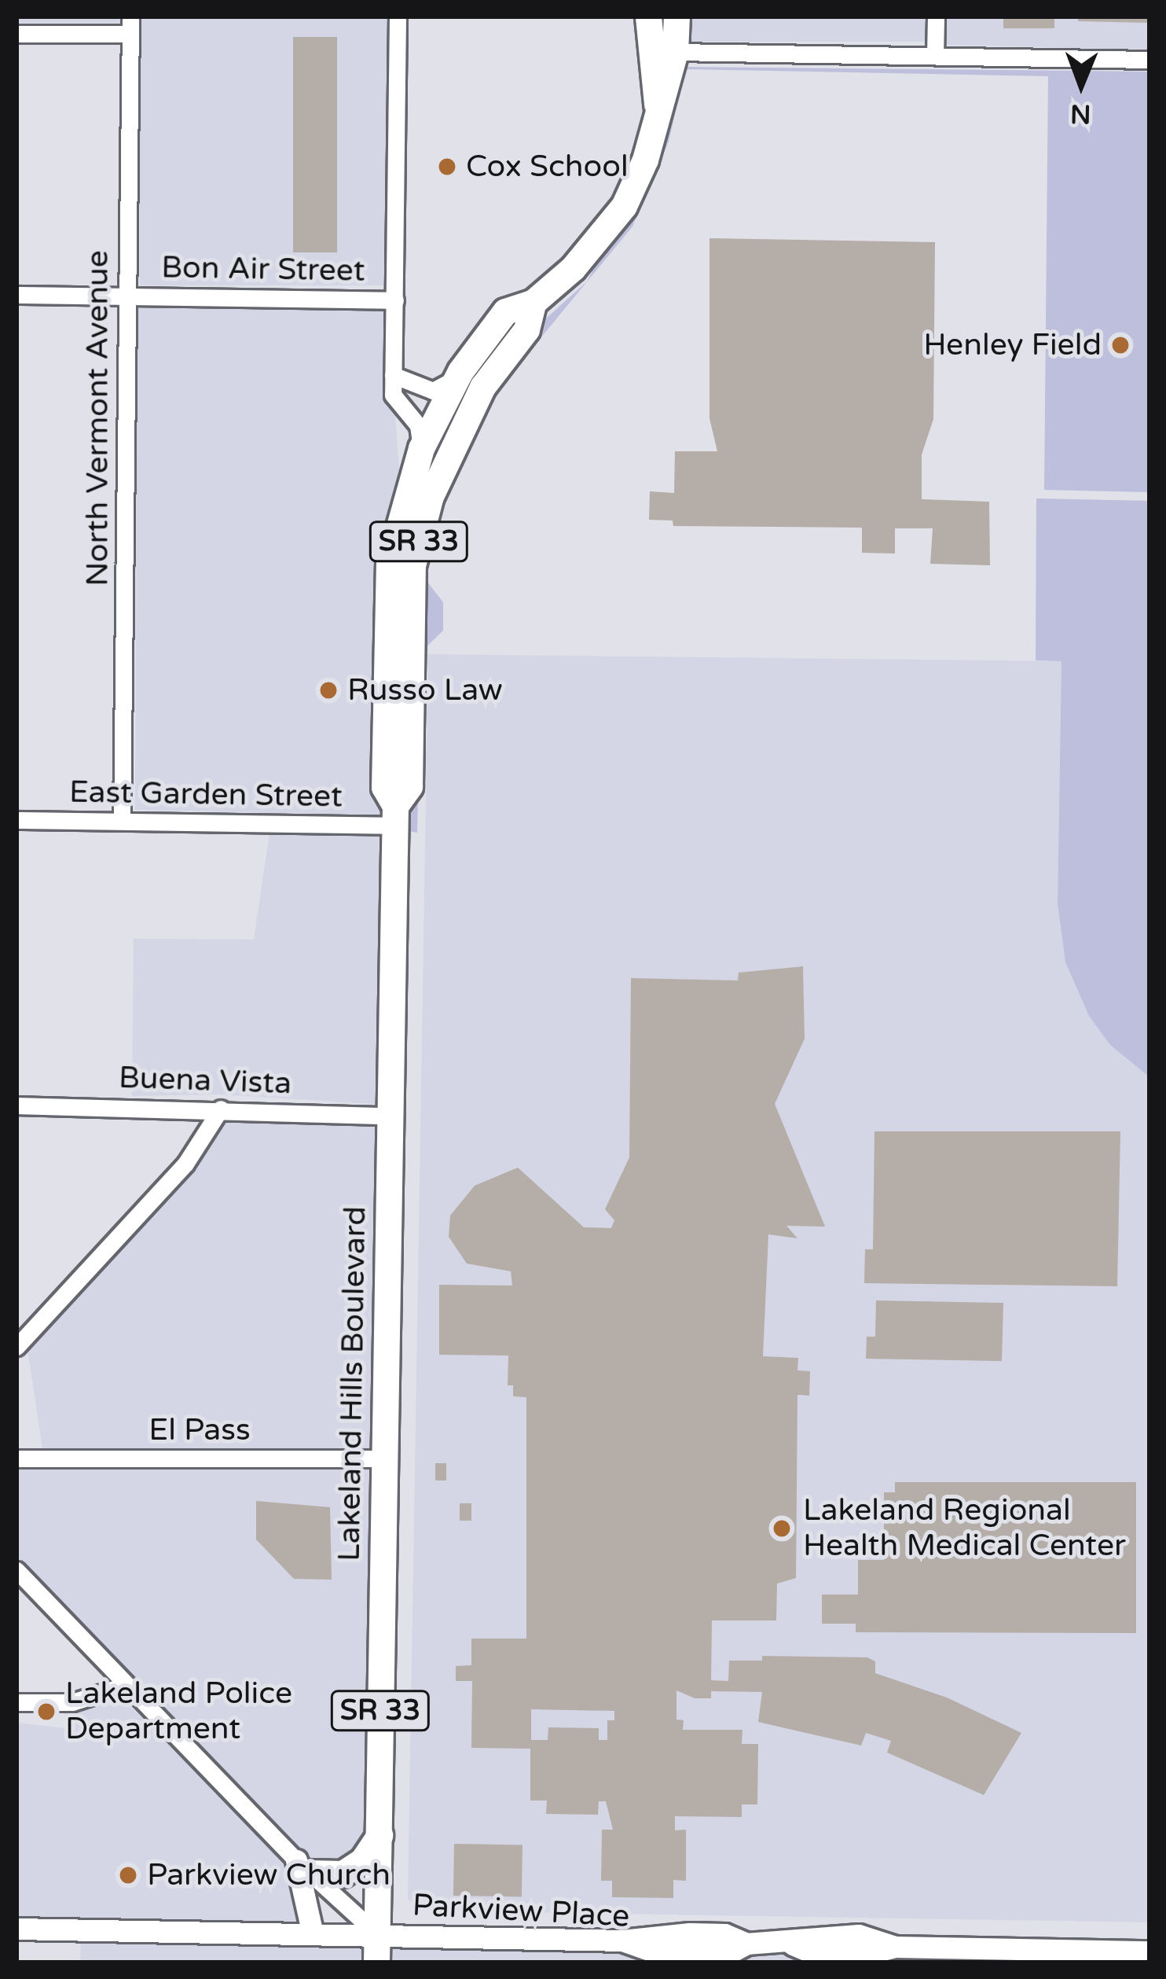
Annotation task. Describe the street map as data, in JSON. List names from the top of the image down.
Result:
{
  "streets": {
    "main road": ["SR 33", "Lakeland Hills Boulevard"],
    "street": [
      "Bon Air Street",
      "North Vermont Avenue",
      "East Garden Street",
      "Buena Vista",
      "El Pass",
      "Parkview Place"
    ]
  },
  "crossings": [
    ["Bon Air Street", "North Vermont Avenue"],
    ["North Vermont Avenue", "East Garden Street"],
    ["East Garden Street", "Lakeland Hills Boulevard"],
    ["Buena Vista", "Lakeland Hills Boulevard"],
    ["Lakeland Hills Boulevard", "El Pass"],
    ["Lakeland Hills Boulevard", "Parkview Place"]
  ],
  "places": [
    "Cox School",
    "Henley Field",
    "Russo Law",
    "Lakeland Regional Health Medical Center",
    "Lakeland Police Department",
    "Parkview Church"
  ],
  "north": "bottom"
}
